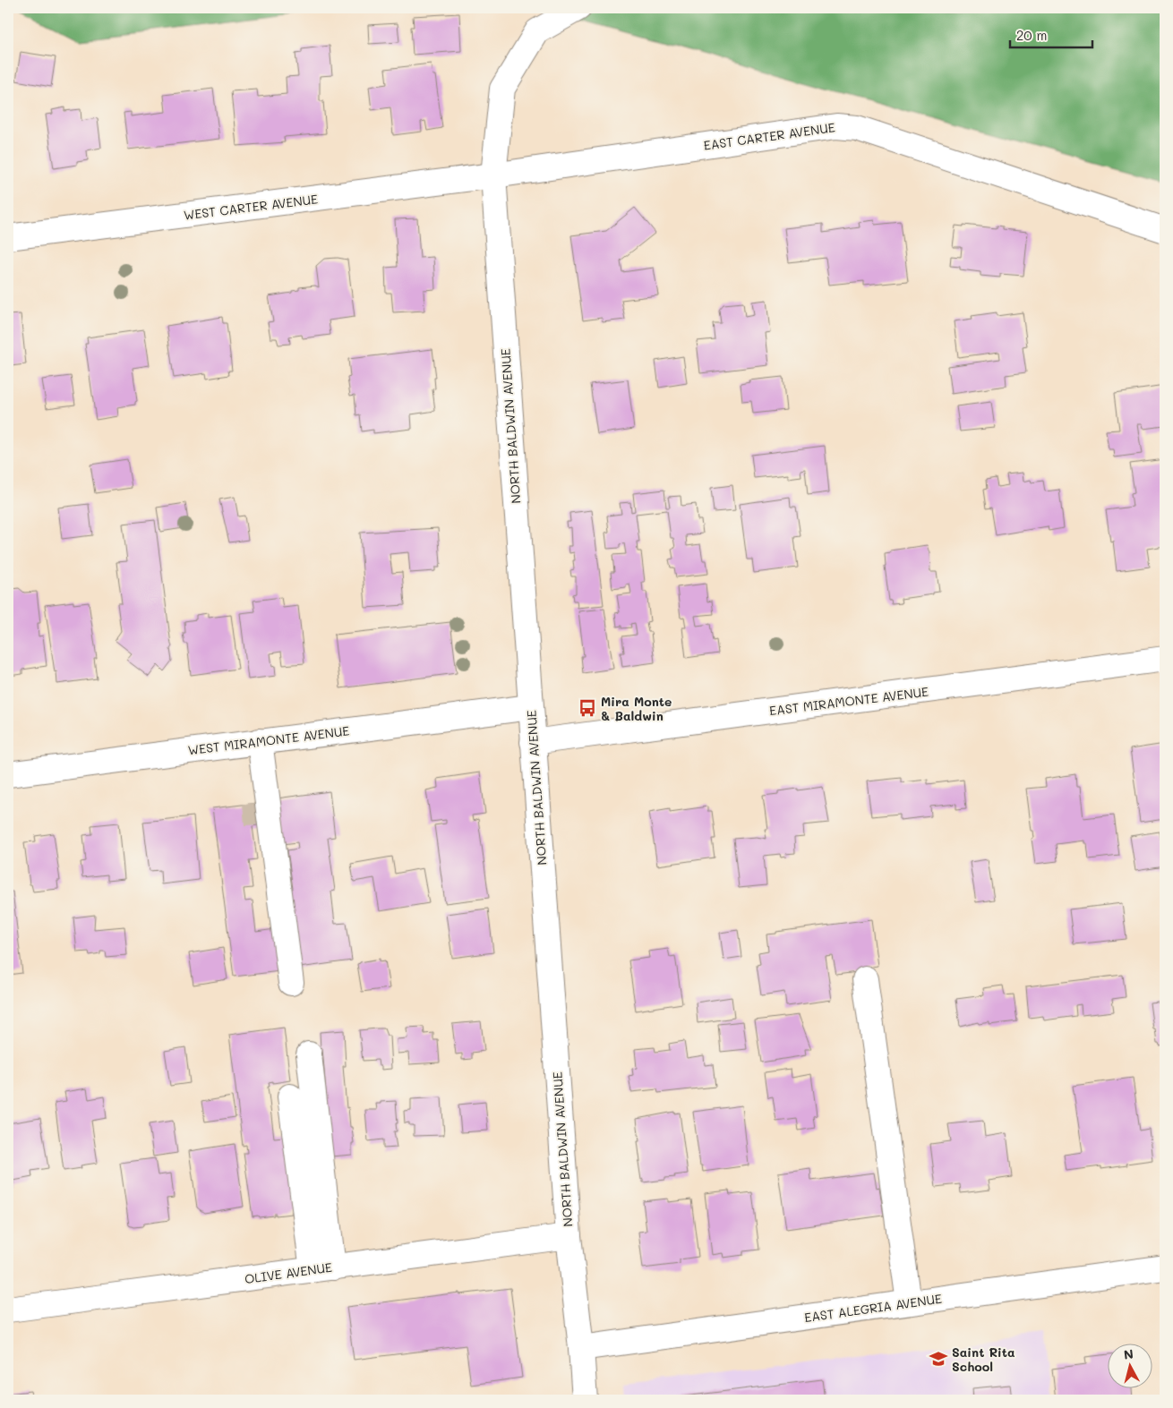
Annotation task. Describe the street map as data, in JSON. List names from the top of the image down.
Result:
{
  "streets": {
    "street": [
      "EAST CARTER AVENUE",
      "WEST CARTER AVENUE",
      "NORTH BALDWIN AVENUE",
      "EAST MIRAMONTE AVENUE",
      "WEST MIRAMONTE AVENUE",
      "OLIVE AVENUE",
      "EAST ALEGRIA AVENUE"
    ]
  },
  "crossings": [
    ["EAST CARTER AVENUE", "WEST CARTER AVENUE"],
    ["EAST CARTER AVENUE", "NORTH BALDWIN AVENUE"],
    ["WEST CARTER AVENUE", "NORTH BALDWIN AVENUE"],
    ["NORTH BALDWIN AVENUE", "EAST MIRAMONTE AVENUE"],
    ["NORTH BALDWIN AVENUE", "WEST MIRAMONTE AVENUE"],
    ["NORTH BALDWIN AVENUE", "OLIVE AVENUE"],
    ["NORTH BALDWIN AVENUE", "EAST ALEGRIA AVENUE"]
  ],
  "places": {
    "bus stop": ["Mira Monte & Baldwin"],
    "school or university": ["Saint Rita School"]
  },
  "scale_bar": "20 m",
  "north": "top"
}
